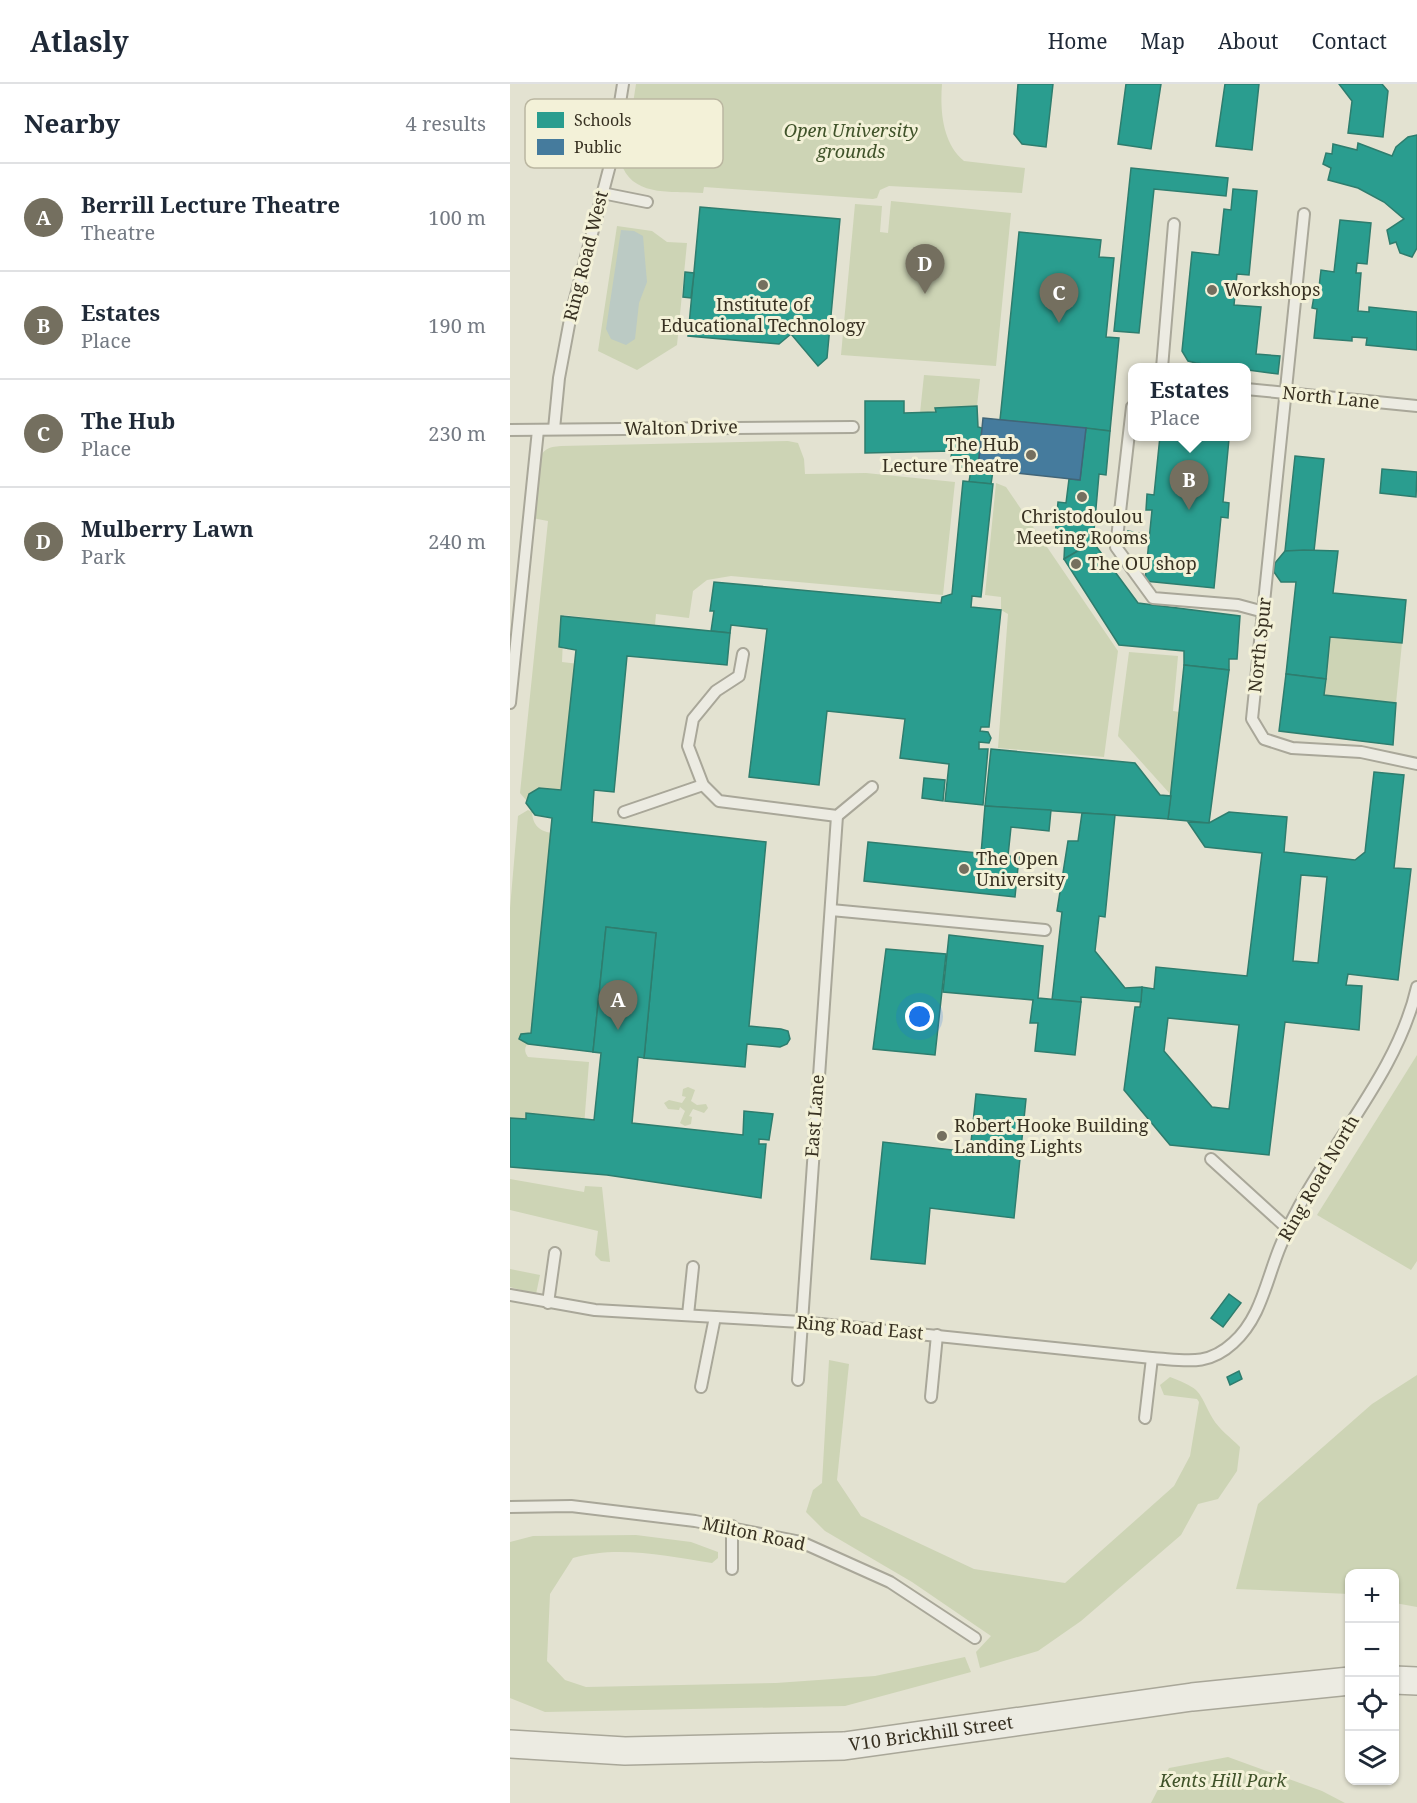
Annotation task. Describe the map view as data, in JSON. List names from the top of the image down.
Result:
{
  "streets": {
    "street": ["V10 Brickhill Street"],
    "lane": [
      "Ring Road West",
      "North Lane",
      "Walton Drive",
      "North Spur",
      "East Lane",
      "Ring Road North",
      "Ring Road East",
      "Milton Road"
    ]
  },
  "crossings": [
    ["Ring Road West", "Walton Drive"],
    ["North Lane", "North Spur"],
    ["East Lane", "Ring Road East"],
    ["Ring Road North", "Ring Road East"]
  ],
  "parks": ["Open University grounds", "Kents Hill Park"],
  "places": [
    "Institute of Educational Technology",
    "Workshops",
    "The Hub Lecture Theatre",
    "Christodoulou Meeting Rooms",
    "The OU shop",
    "The Open University",
    "Robert Hooke Building Landing Lights"
  ],
  "legend": ["Schools", "Public"],
  "page": {
    "header": "Atlasly",
    "nav": [
      "Home",
      "Map",
      "About",
      "Contact"
    ],
    "heading": ["Nearby", "4 results"],
    "list": [
      {
        "mark": "A",
        "name": "Berrill Lecture Theatre",
        "note": "Theatre",
        "value": "100 m"
      },
      {
        "mark": "B",
        "name": "Estates",
        "note": "Place",
        "value": "190 m"
      },
      {
        "mark": "C",
        "name": "The Hub",
        "note": "Place",
        "value": "230 m"
      },
      {
        "mark": "D",
        "name": "Mulberry Lawn",
        "note": "Park",
        "value": "240 m"
      }
    ],
    "pins": [
      "D",
      "C",
      "B",
      "A"
    ],
    "popup": ["Estates", "Place"],
    "map_buttons": ["+", "−"]
  }
}
